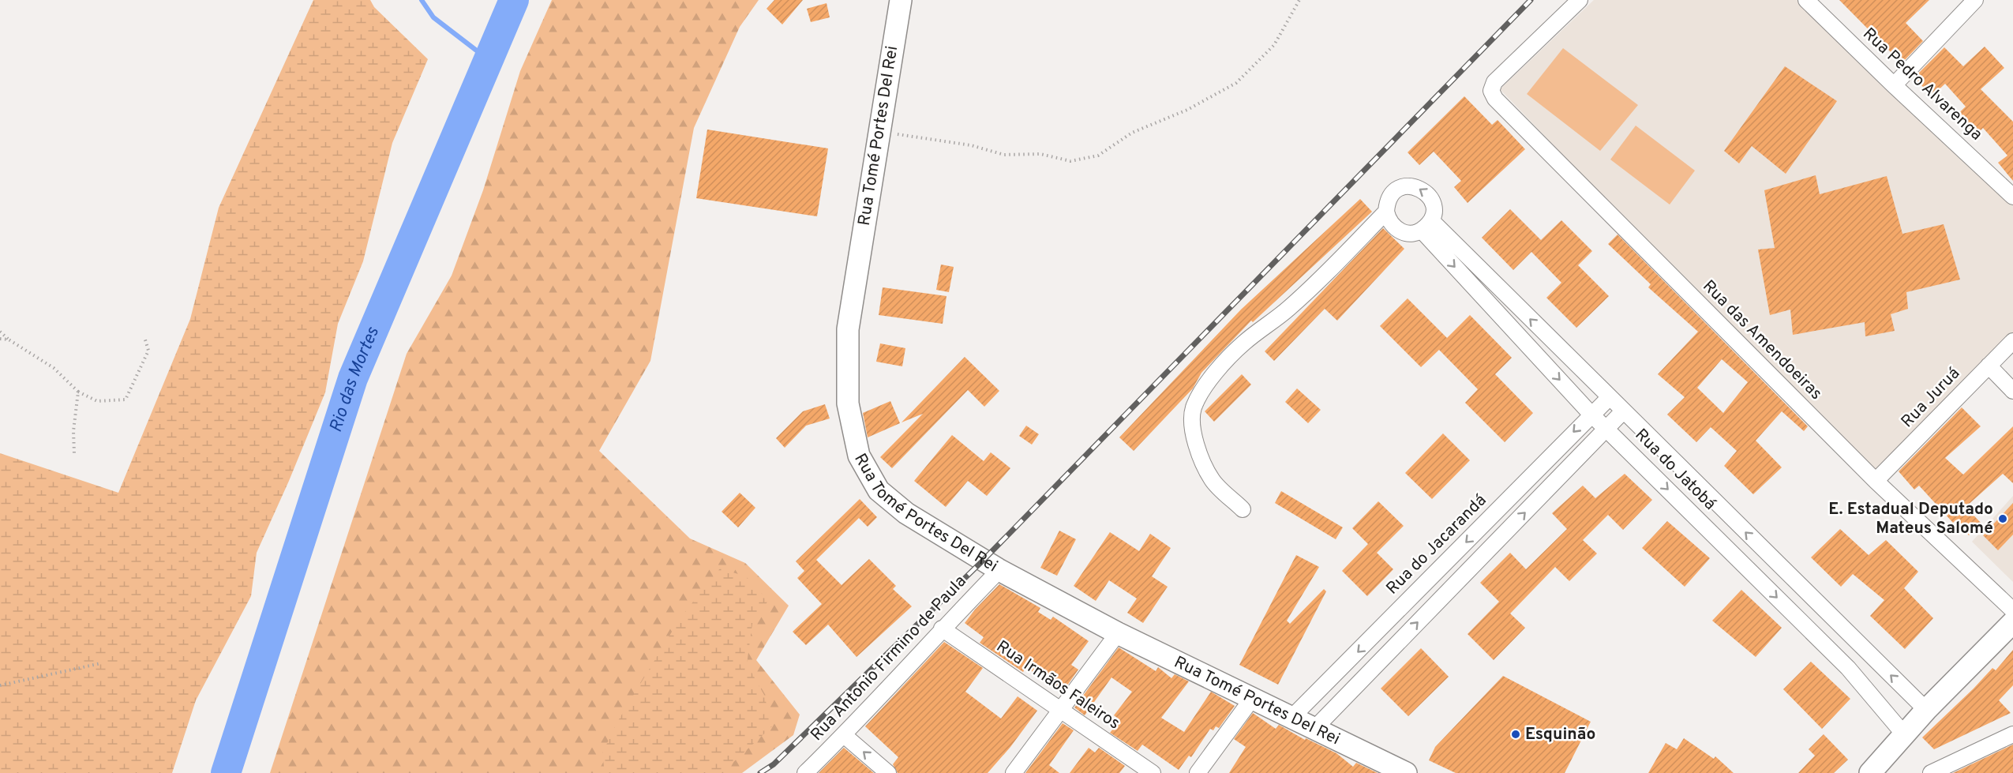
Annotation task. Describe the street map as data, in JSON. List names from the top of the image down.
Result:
{
  "streets": {
    "main road": ["Rua Tomé Portes Del Rei"],
    "street": [
      "Rua Pedro Alvarenga",
      "Rua das Amendoeiras",
      "Rua Juruá",
      "Rua do Jatobá",
      "Rua do Jacarandá",
      "Rua Antonio Firmino de Paula",
      "Rua Irmãos Faleiros"
    ]
  },
  "crossings": [
    ["Rua Tomé Portes Del Rei", "Rua do Jacarandá"],
    ["Rua Tomé Portes Del Rei", "Rua Antonio Firmino de Paula"],
    ["Rua das Amendoeiras", "Rua Juruá"],
    ["Rua do Jatobá", "Rua do Jacarandá"],
    ["Rua Antonio Firmino de Paula", "Rua Irmãos Faleiros"]
  ],
  "water": ["Rio das Mortes"],
  "places": ["E. Estadual Deputado Mateus Salomé", "Esquinão"]
}
